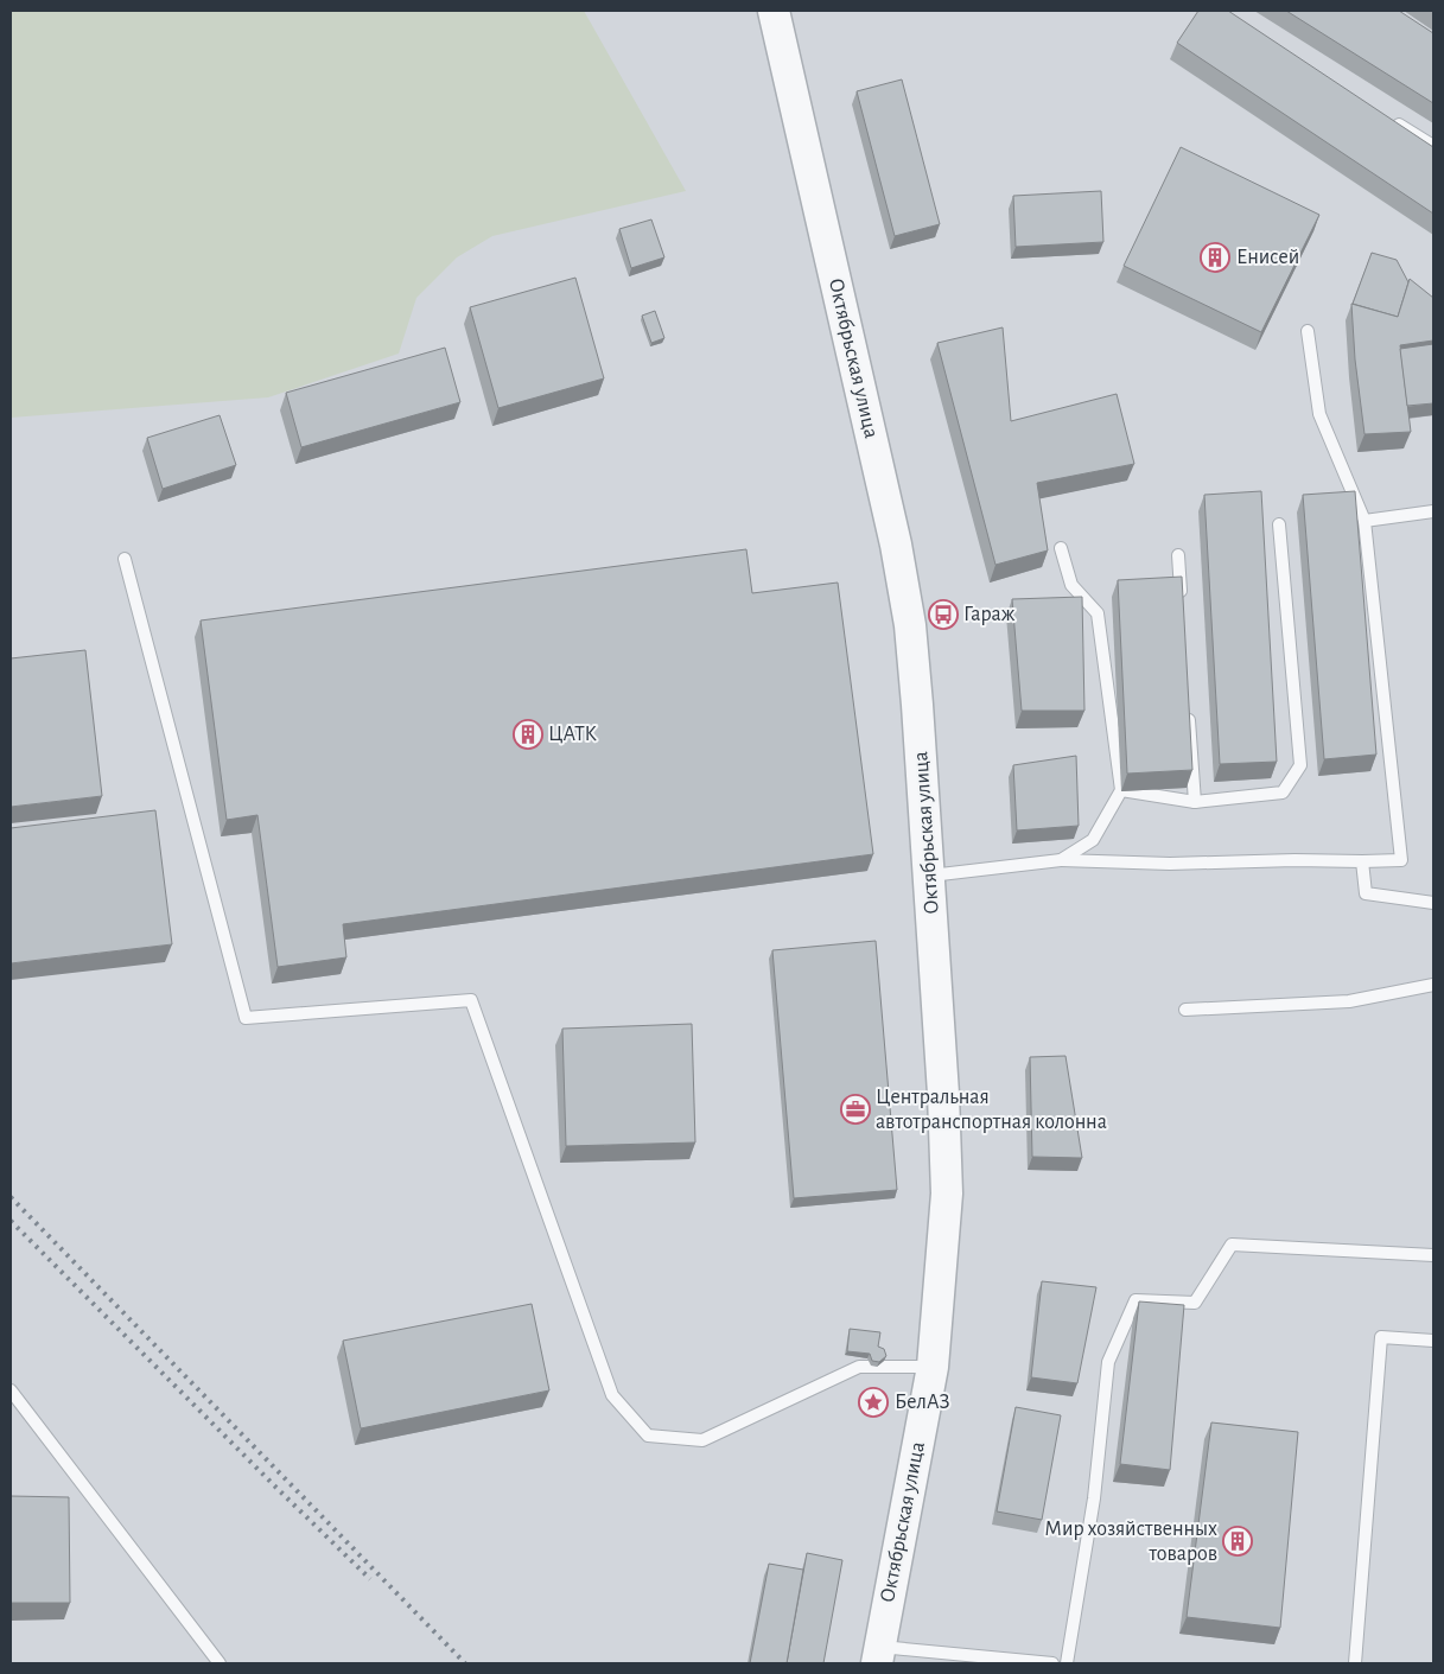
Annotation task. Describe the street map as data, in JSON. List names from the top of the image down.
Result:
{
  "streets": {
    "street": ["Октябрьская улица"]
  },
  "places": {
    "building": ["Енисей", "ЦАТК", "Мир хозяйственных товаров"],
    "bus stop": ["Гараж"],
    "office": ["Центральная автотранспортная колонна"],
    "place": ["БелАЗ"]
  }
}
